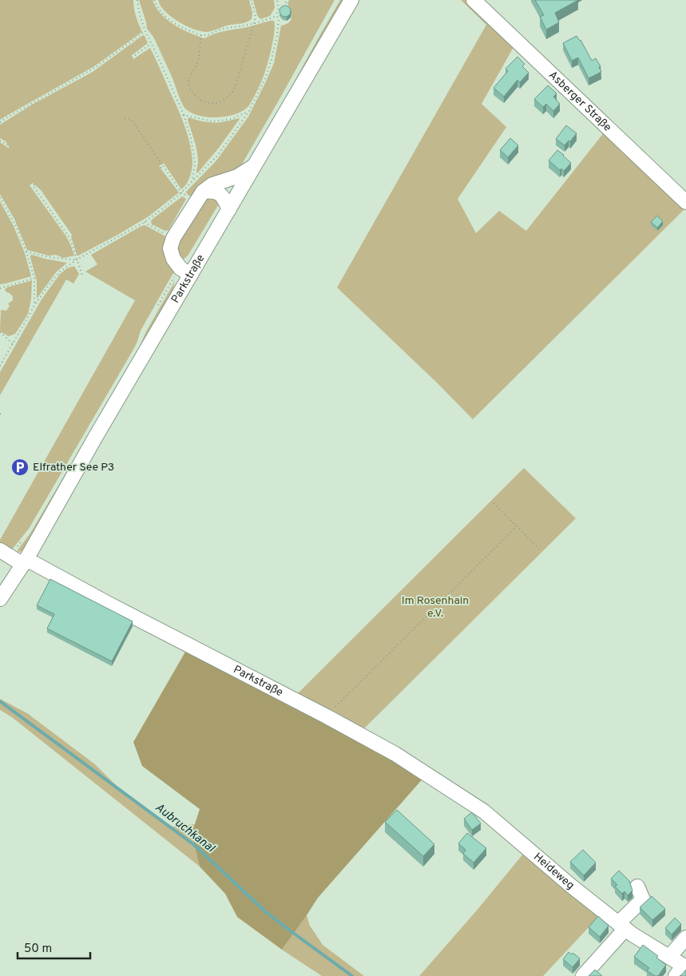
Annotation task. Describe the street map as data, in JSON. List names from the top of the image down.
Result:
{
  "streets": {
    "street": ["Asberger Straße", "Parkstraße", "Heideweg"]
  },
  "crossings": [
    ["Parkstraße", "Heideweg"]
  ],
  "water": ["Aubruchkanal"],
  "parks": ["Im Rosenhain e.V."],
  "places": {
    "parking": ["Elfrather See P3"]
  },
  "scale_bar": "50 m"
}
